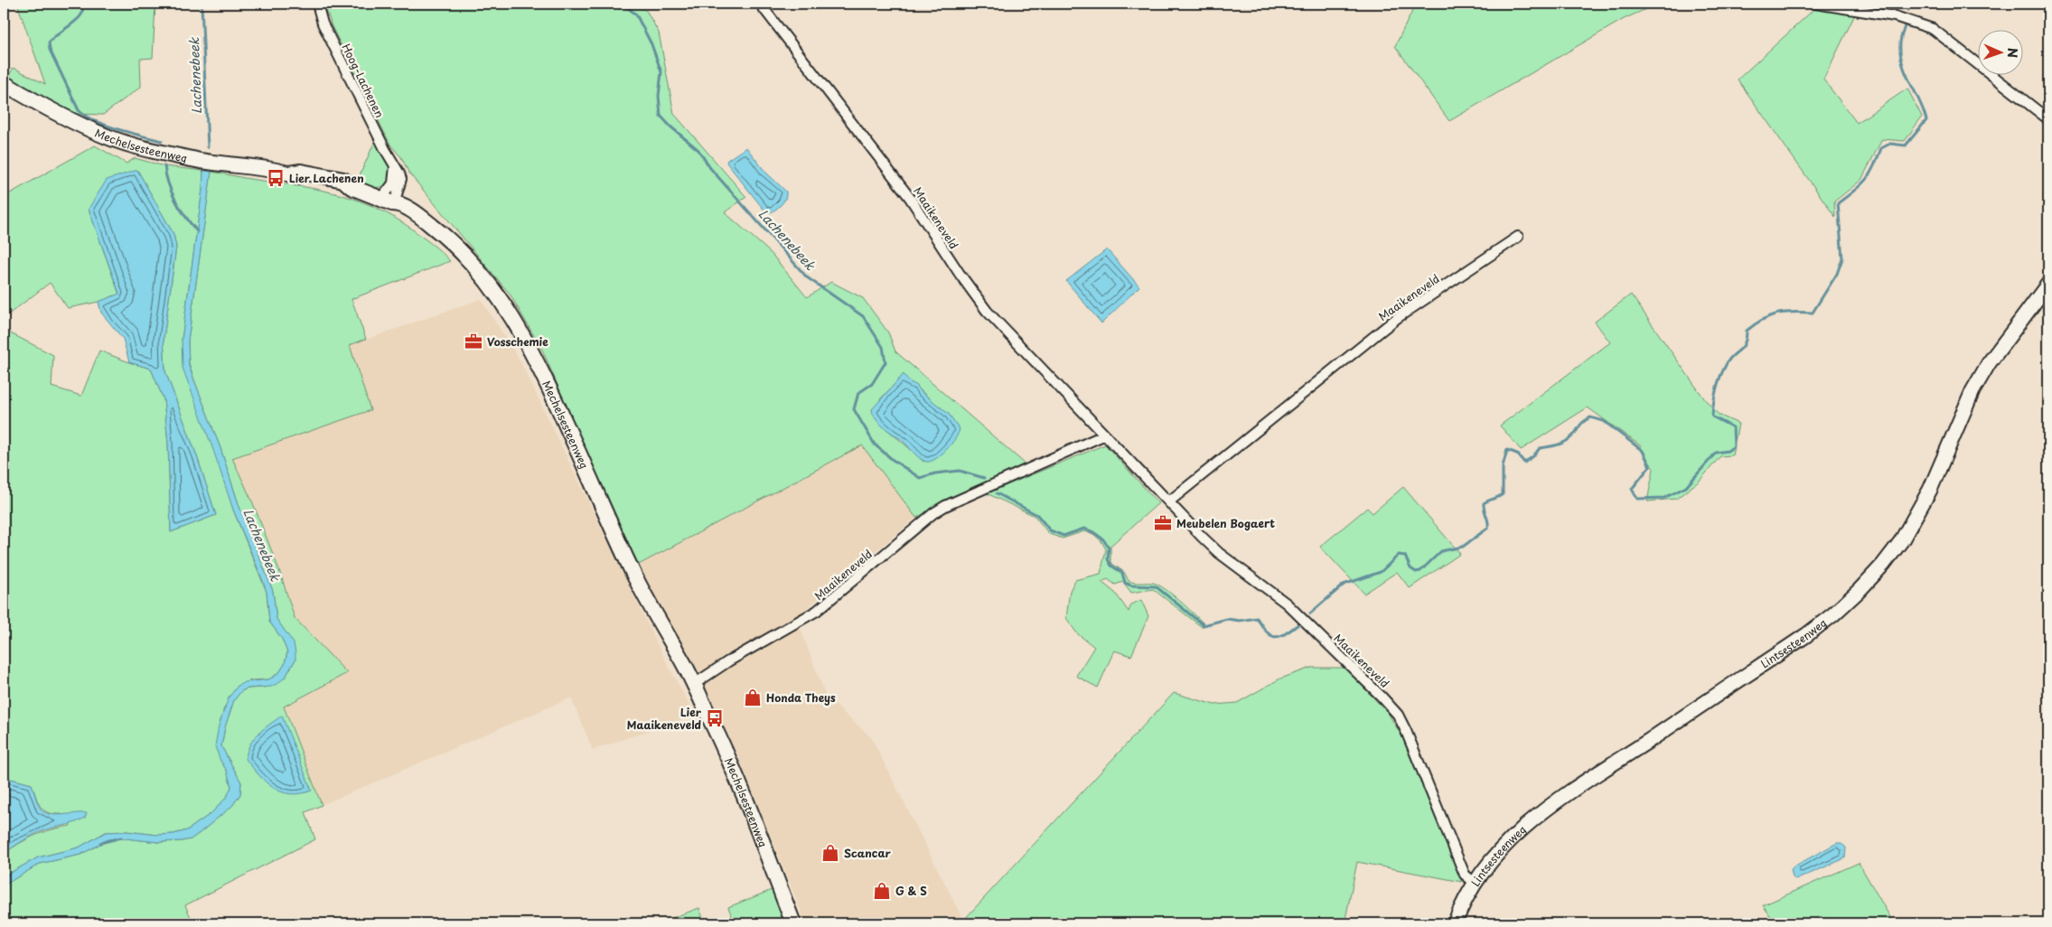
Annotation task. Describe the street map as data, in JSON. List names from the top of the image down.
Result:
{
  "streets": {
    "main road": ["Mechelsesteenweg"],
    "street": ["Hoog-Lachenen", "Maaikeneveld", "Lintsesteenweg"]
  },
  "crossings": [
    ["Hoog-Lachenen", "Mechelsesteenweg"],
    ["Mechelsesteenweg", "Maaikeneveld"],
    ["Maaikeneveld", "Lintsesteenweg"]
  ],
  "water": ["Lachenebeek"],
  "places": {
    "bus stop": ["Lier Lachenen", "Lier Maaikeneveld"],
    "office": ["Vosschemie", "Meubelen Bogaert"],
    "shop": ["Honda Theys", "Scancar", "G & S"]
  },
  "north": "right"
}
